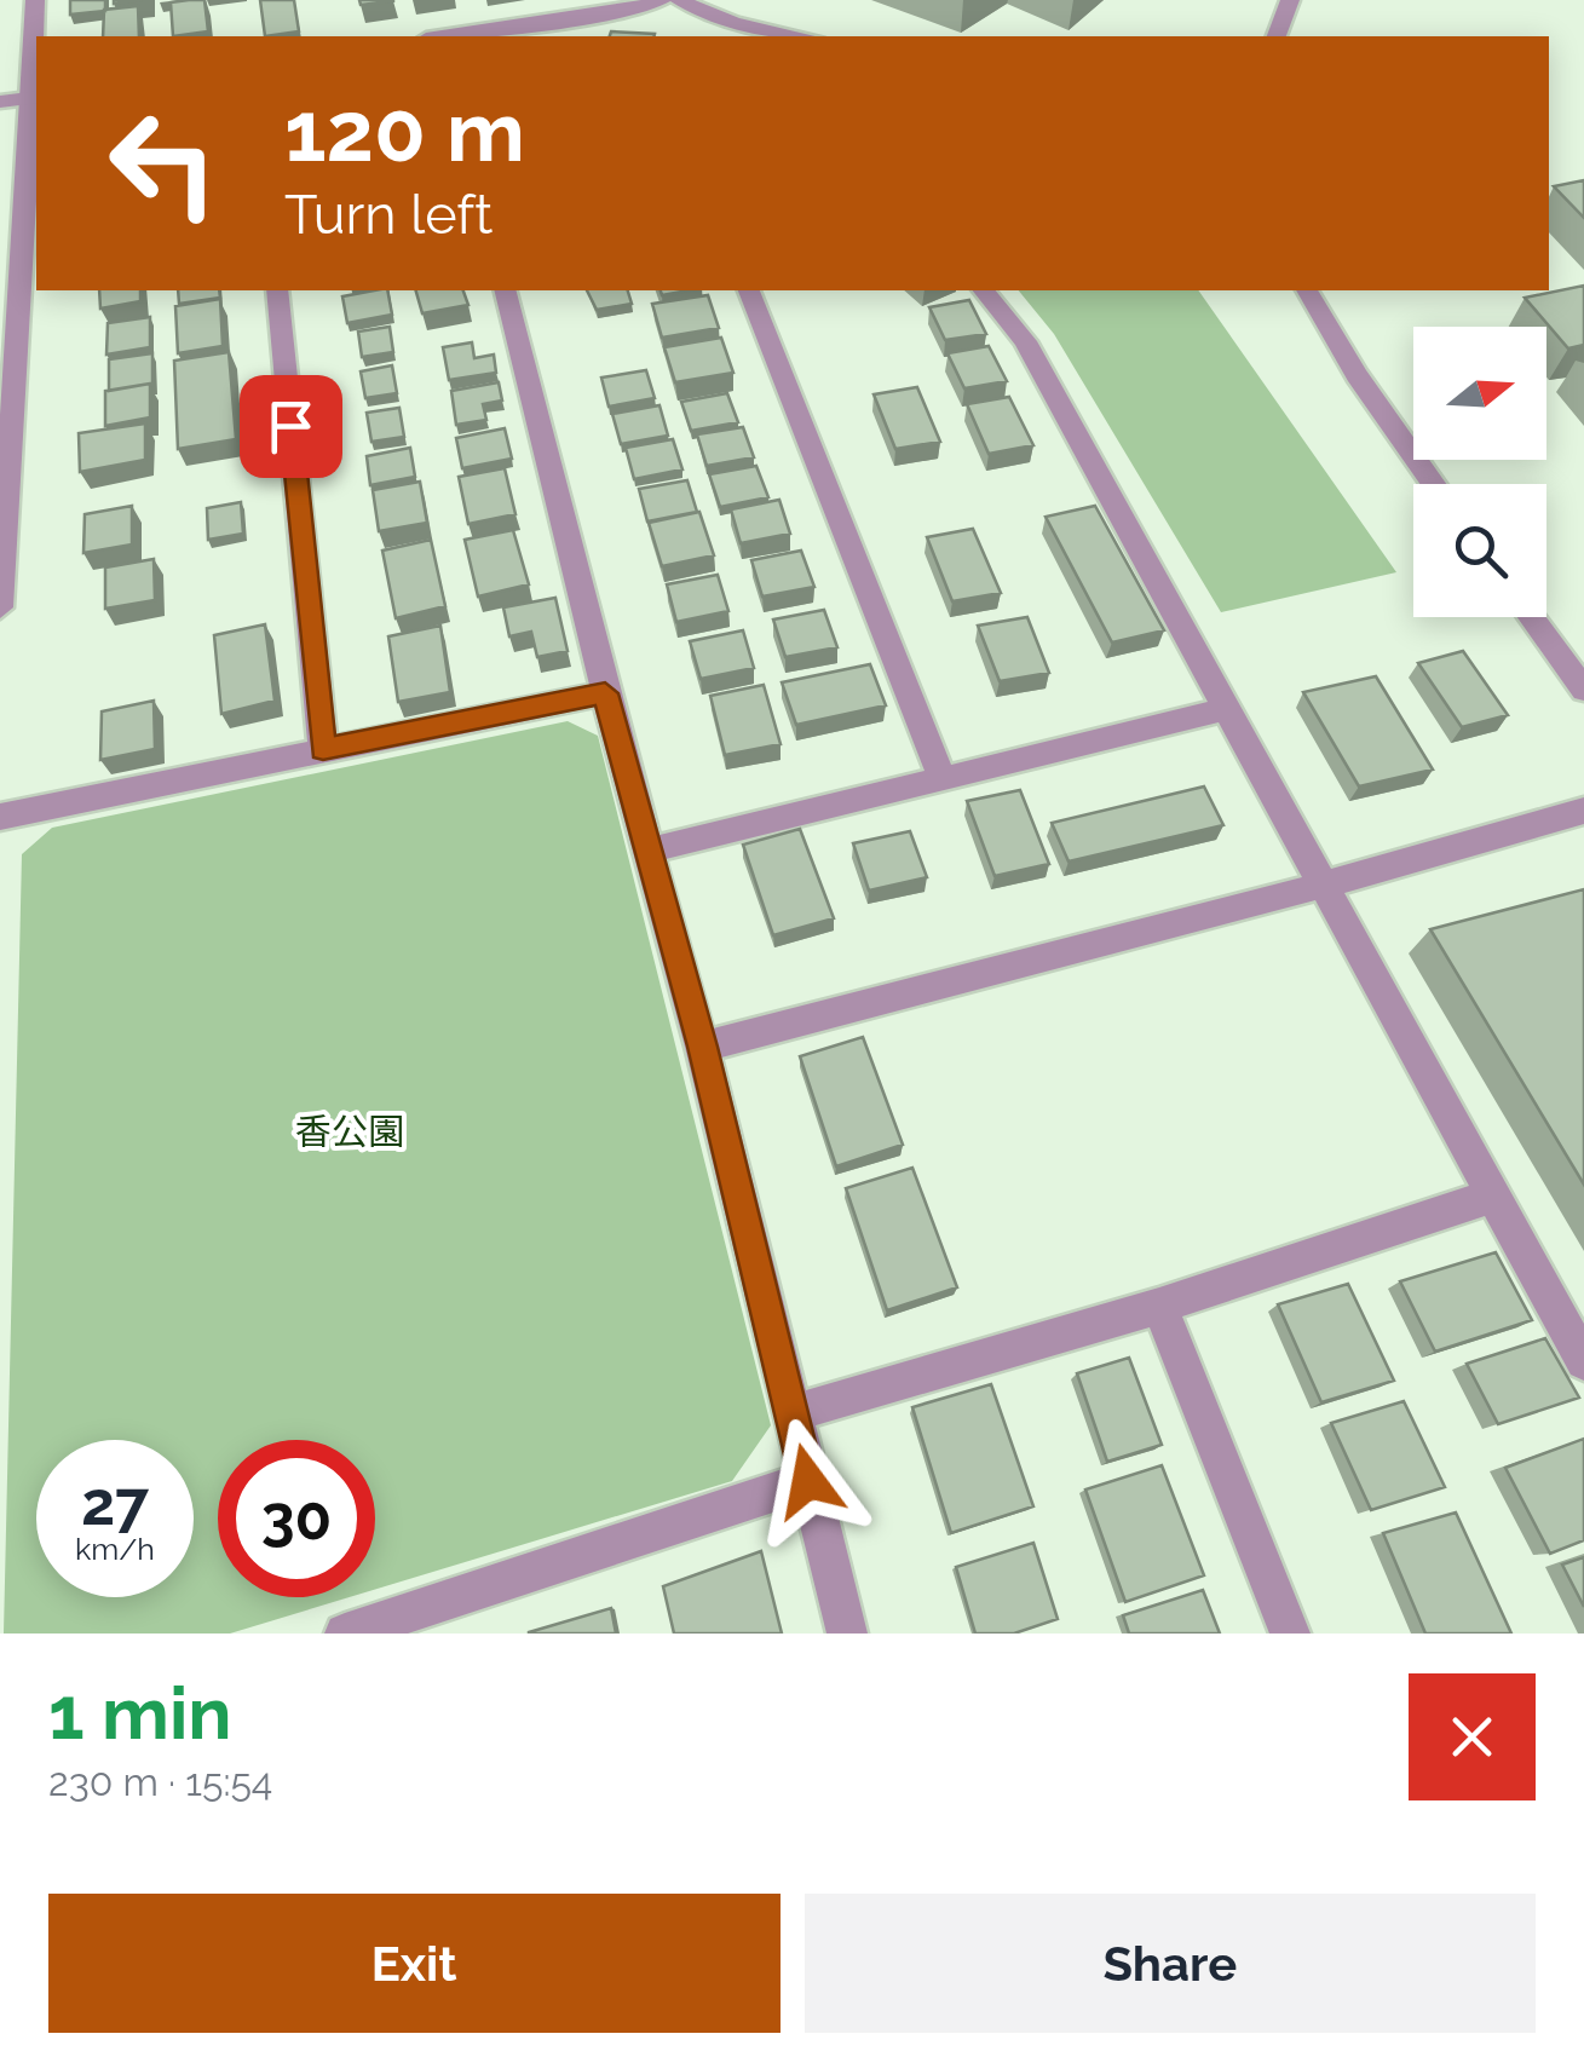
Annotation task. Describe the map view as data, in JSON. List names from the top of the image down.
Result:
{
  "parks": ["香公園"],
  "north": "right",
  "page": {
    "turn": ["120 m", "Turn left"],
    "speed": "27 km/h",
    "limit": "30",
    "heading": ["1 min", "230 m · 15:54"],
    "buttons": ["Exit", "Share"]
  }
}
